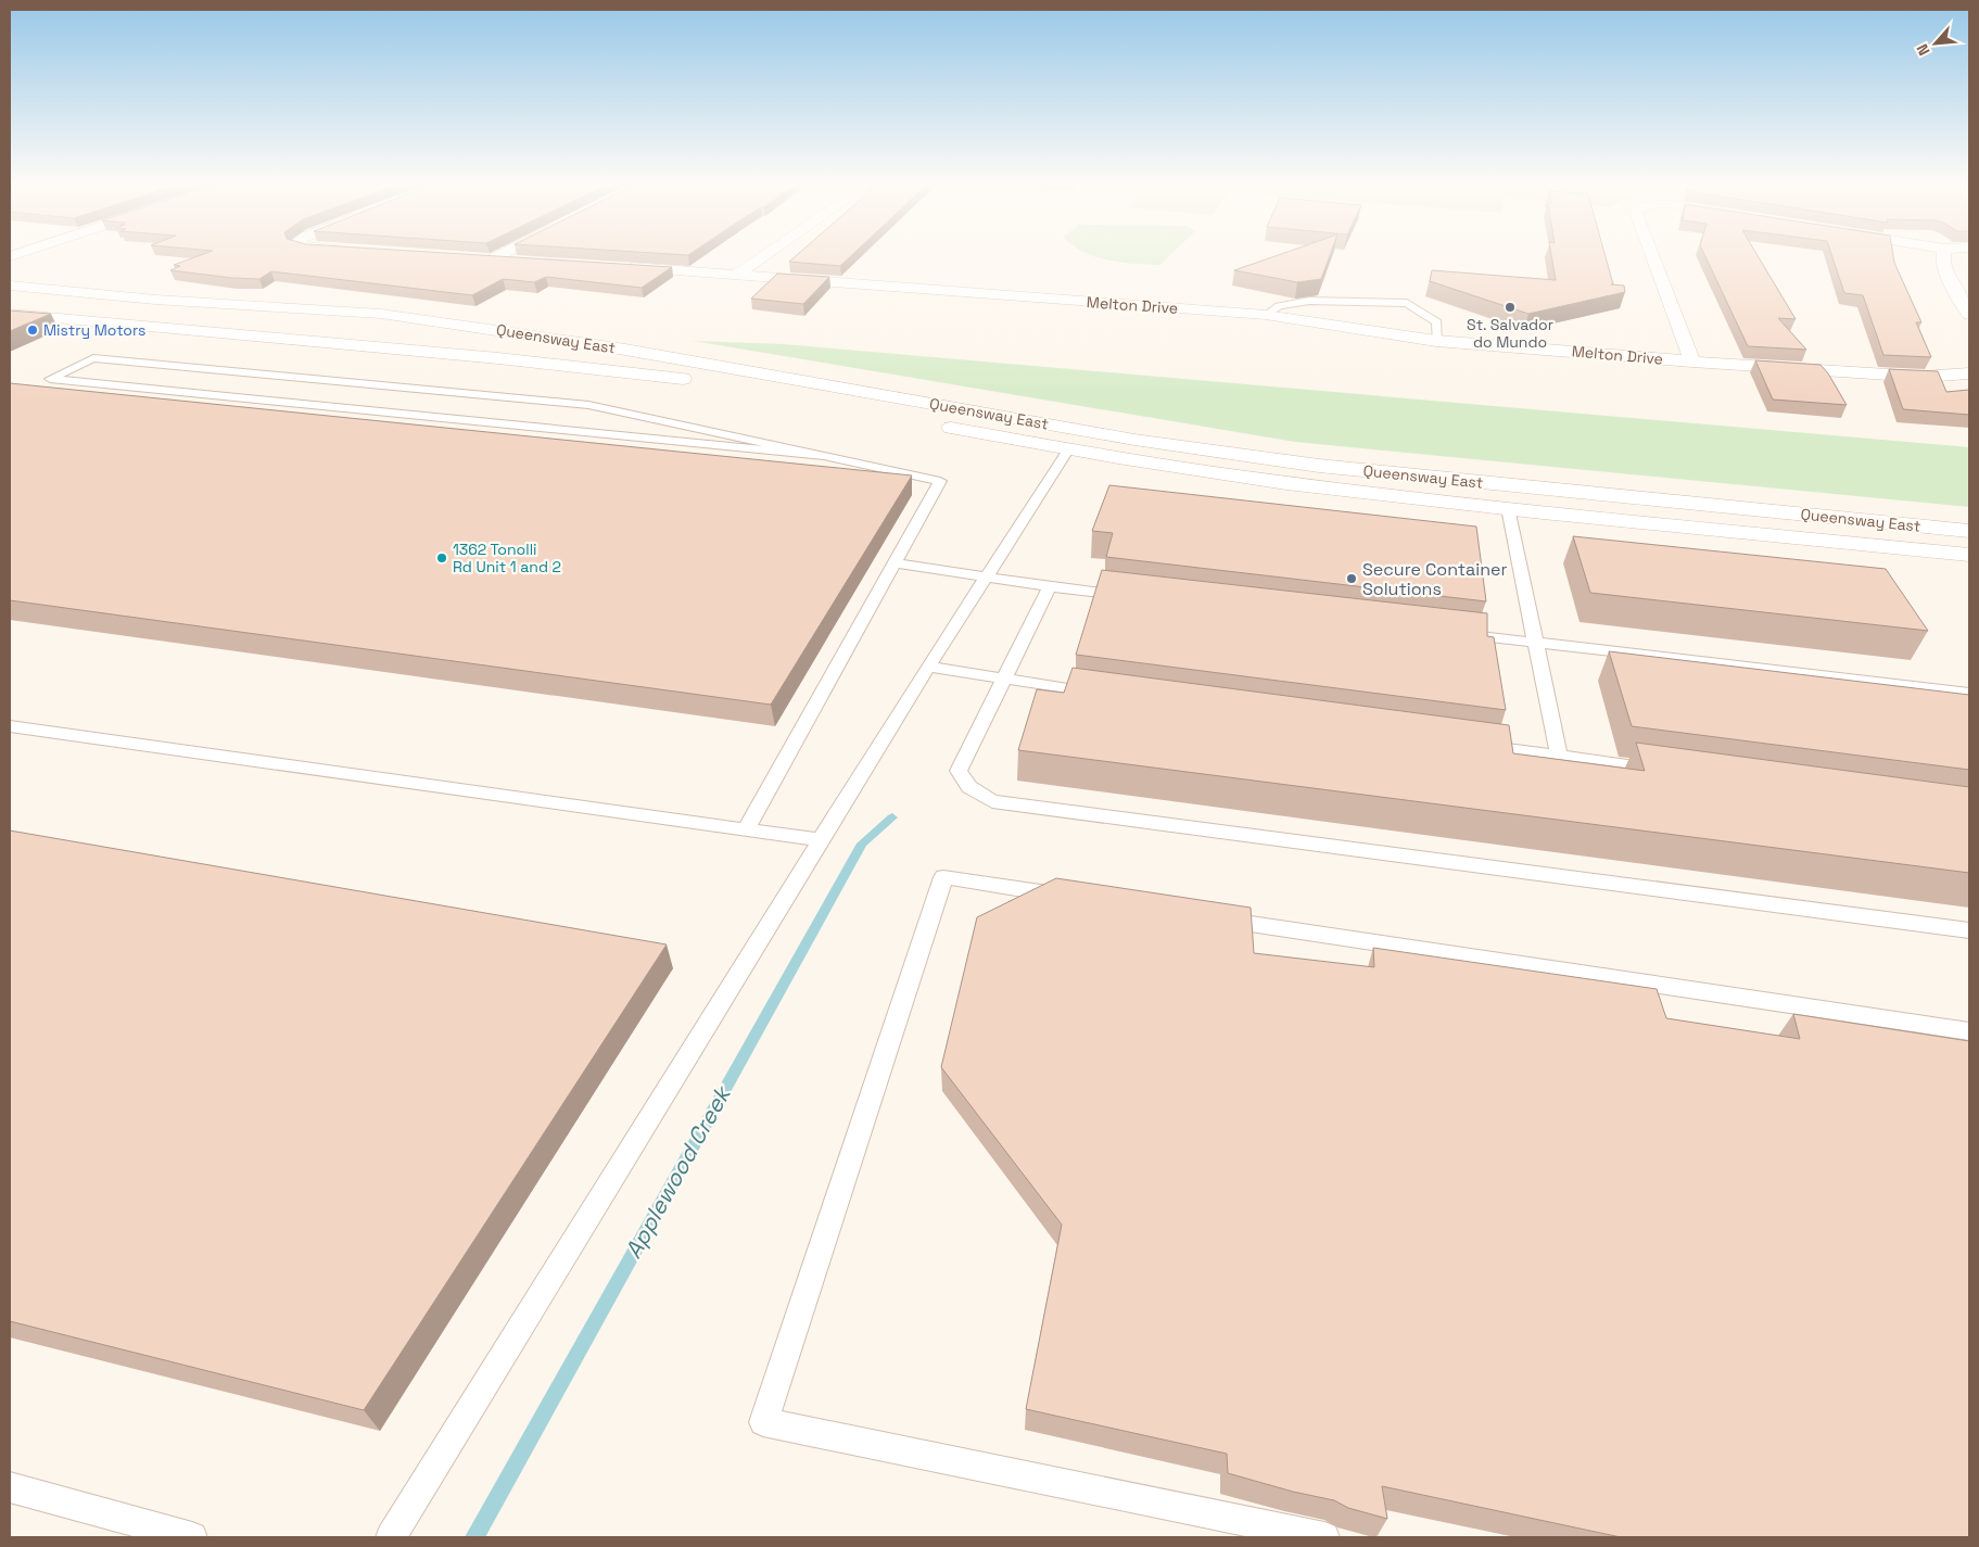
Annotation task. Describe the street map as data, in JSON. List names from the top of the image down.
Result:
{
  "streets": {
    "main road": ["Melton Drive", "Queensway East"]
  },
  "water": ["Applewood Creek"],
  "places": [
    "St. Salvador do Mundo",
    "Mistry Motors",
    "1362 Tonolli Rd Unit 1 and 2",
    "Secure Container Solutions"
  ],
  "north": "bottom left"
}
